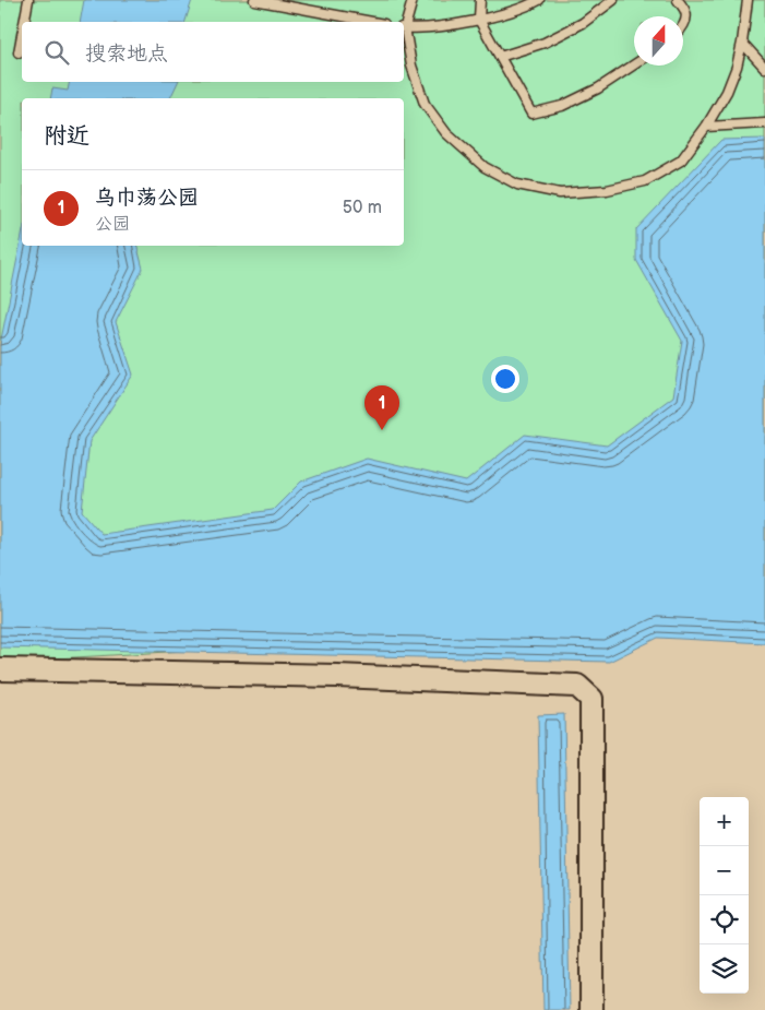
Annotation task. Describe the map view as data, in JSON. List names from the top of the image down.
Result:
{
  "north": "top",
  "page": {
    "search": "搜索地点",
    "heading": "附近",
    "list": [
      {
        "mark": "1",
        "name": "乌巾荡公园",
        "note": "公园",
        "value": "50 m"
      }
    ],
    "pins": "1",
    "map_buttons": ["+", "−"]
  }
}
